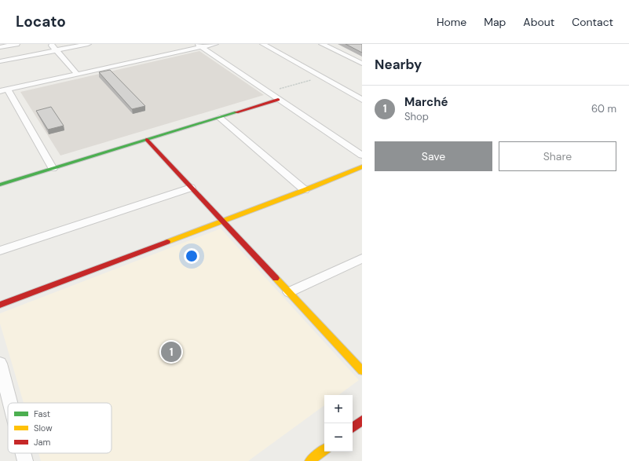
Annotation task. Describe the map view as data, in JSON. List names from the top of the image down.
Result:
{
  "legend": ["Fast", "Slow", "Jam"],
  "page": {
    "header": "Locato",
    "nav": [
      "Home",
      "Map",
      "About",
      "Contact"
    ],
    "heading": "Nearby",
    "list": [
      {
        "mark": "1",
        "name": "Marché",
        "note": "Shop",
        "value": "60 m"
      }
    ],
    "buttons": ["Save", "Share"],
    "pins": "1",
    "map_buttons": ["+", "−"]
  }
}
